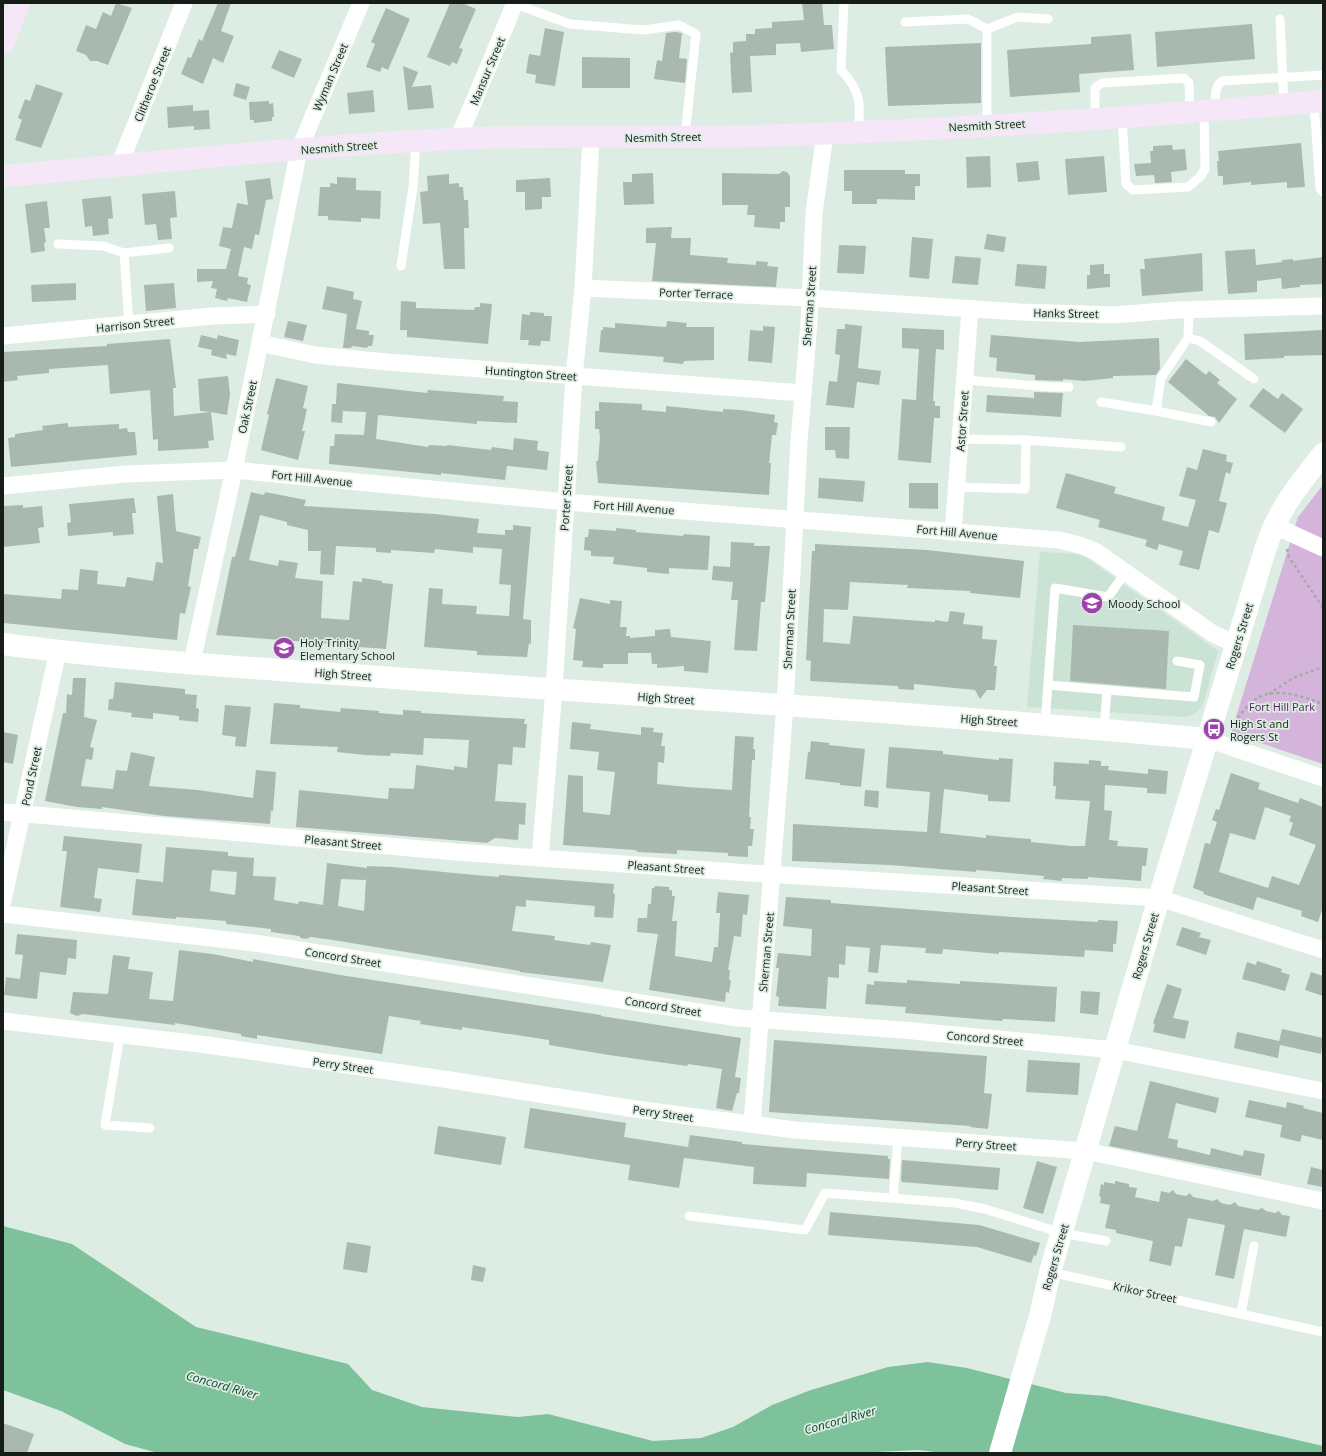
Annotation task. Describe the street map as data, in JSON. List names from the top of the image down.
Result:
{
  "streets": {
    "main road": ["Nesmith Street"],
    "street": [
      "Mansur Street",
      "Wyman Street",
      "Clitheroe Street",
      "Porter Terrace",
      "Sherman Street",
      "Hanks Street",
      "Harrison Street",
      "Huntington Street",
      "Oak Street",
      "Astor Street",
      "Fort Hill Avenue",
      "Porter Street",
      "Rogers Street",
      "High Street",
      "Pond Street",
      "Pleasant Street",
      "Concord Street",
      "Perry Street"
    ],
    "lane": ["Krikor Street"]
  },
  "crossings": [
    ["Mansur Street", "Nesmith Street"],
    ["Wyman Street", "Nesmith Street"],
    ["Wyman Street", "Oak Street"],
    ["Clitheroe Street", "Nesmith Street"],
    ["Nesmith Street", "Sherman Street"],
    ["Nesmith Street", "Oak Street"],
    ["Nesmith Street", "Porter Street"],
    ["Porter Terrace", "Sherman Street"],
    ["Porter Terrace", "Hanks Street"],
    ["Porter Terrace", "Porter Street"],
    ["Sherman Street", "Hanks Street"],
    ["Sherman Street", "Huntington Street"],
    ["Sherman Street", "Fort Hill Avenue"],
    ["Sherman Street", "High Street"],
    ["Sherman Street", "Pleasant Street"],
    ["Sherman Street", "Concord Street"],
    ["Sherman Street", "Perry Street"],
    ["Hanks Street", "Astor Street"],
    ["Harrison Street", "Oak Street"],
    ["Huntington Street", "Oak Street"],
    ["Huntington Street", "Porter Street"],
    ["Oak Street", "Fort Hill Avenue"],
    ["Oak Street", "High Street"],
    ["Astor Street", "Fort Hill Avenue"],
    ["Fort Hill Avenue", "Porter Street"],
    ["Fort Hill Avenue", "Rogers Street"],
    ["Porter Street", "High Street"],
    ["Porter Street", "Pleasant Street"],
    ["Rogers Street", "High Street"],
    ["Rogers Street", "Pleasant Street"],
    ["Rogers Street", "Concord Street"],
    ["Rogers Street", "Perry Street"],
    ["Rogers Street", "Krikor Street"],
    ["High Street", "Pond Street"],
    ["Pond Street", "Pleasant Street"]
  ],
  "water": ["Concord River"],
  "parks": ["Fort Hill Park"],
  "places": {
    "school or university": ["Moody School", "Holy Trinity Elementary School"],
    "bus stop": ["High St and Rogers St"]
  }
}
